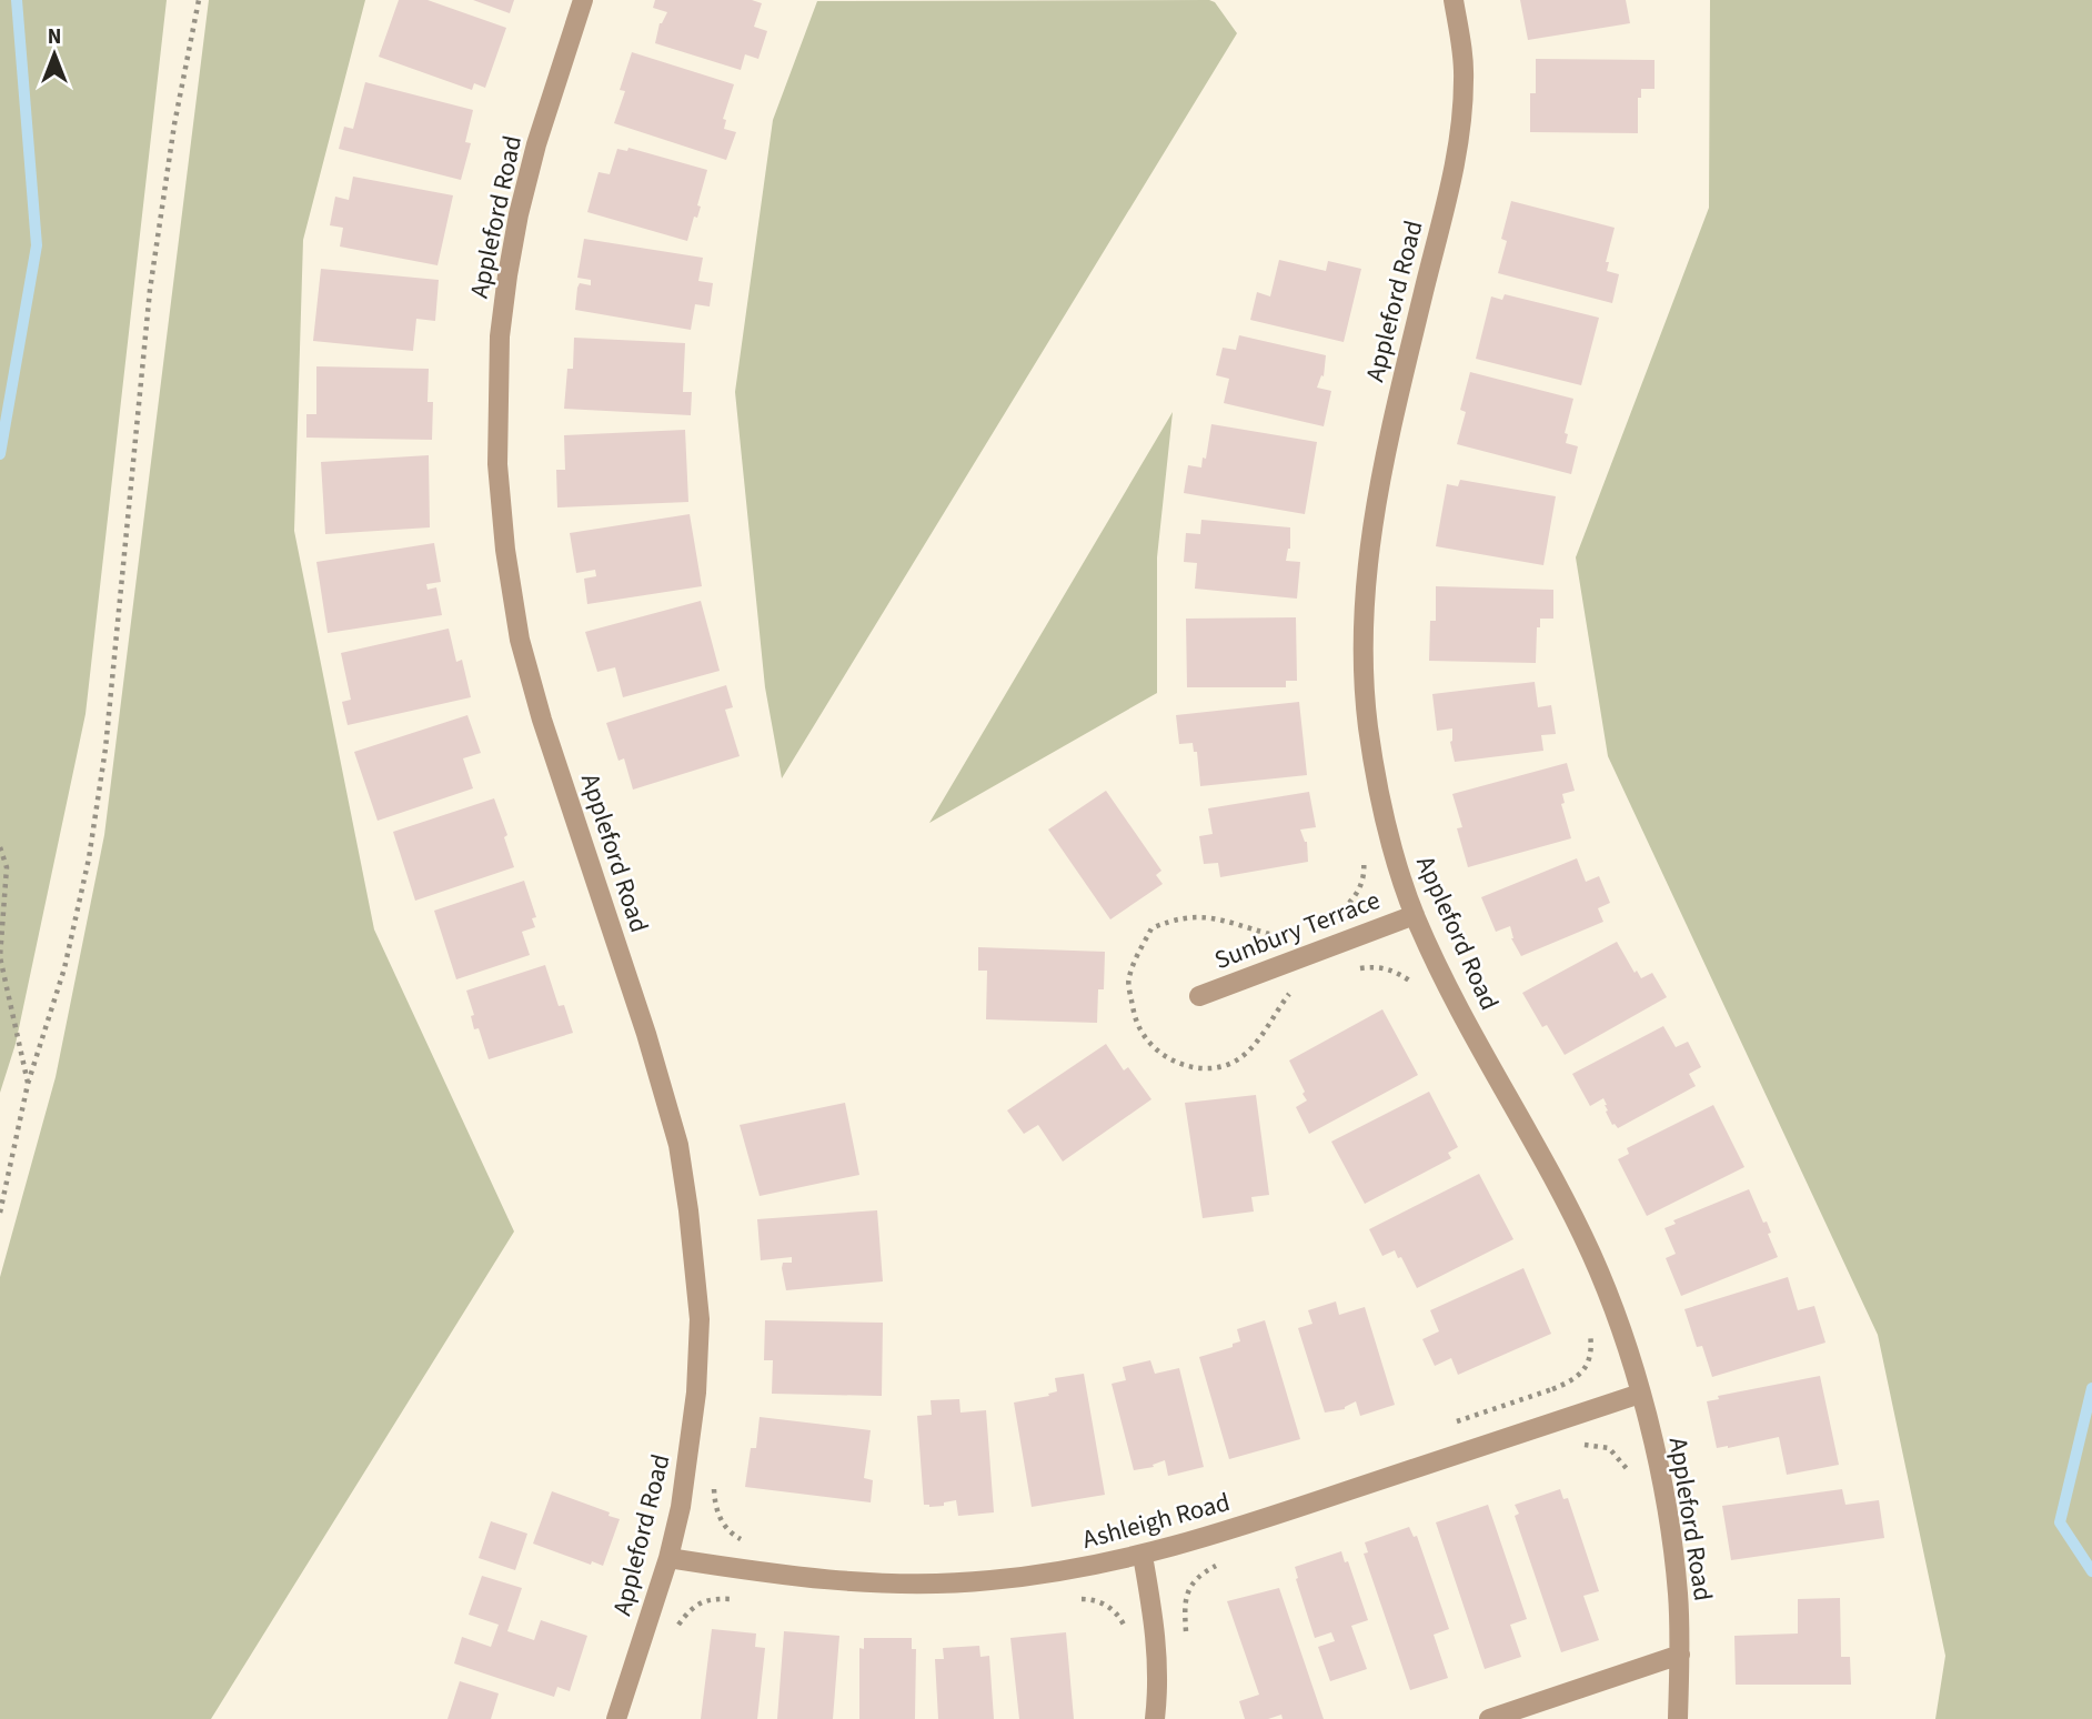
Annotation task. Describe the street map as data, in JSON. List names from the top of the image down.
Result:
{
  "streets": {
    "street": ["Appleford Road", "Sunbury Terrace", "Ashleigh Road"]
  },
  "crossings": [
    ["Appleford Road", "Sunbury Terrace"],
    ["Appleford Road", "Ashleigh Road"]
  ],
  "north": "top"
}
